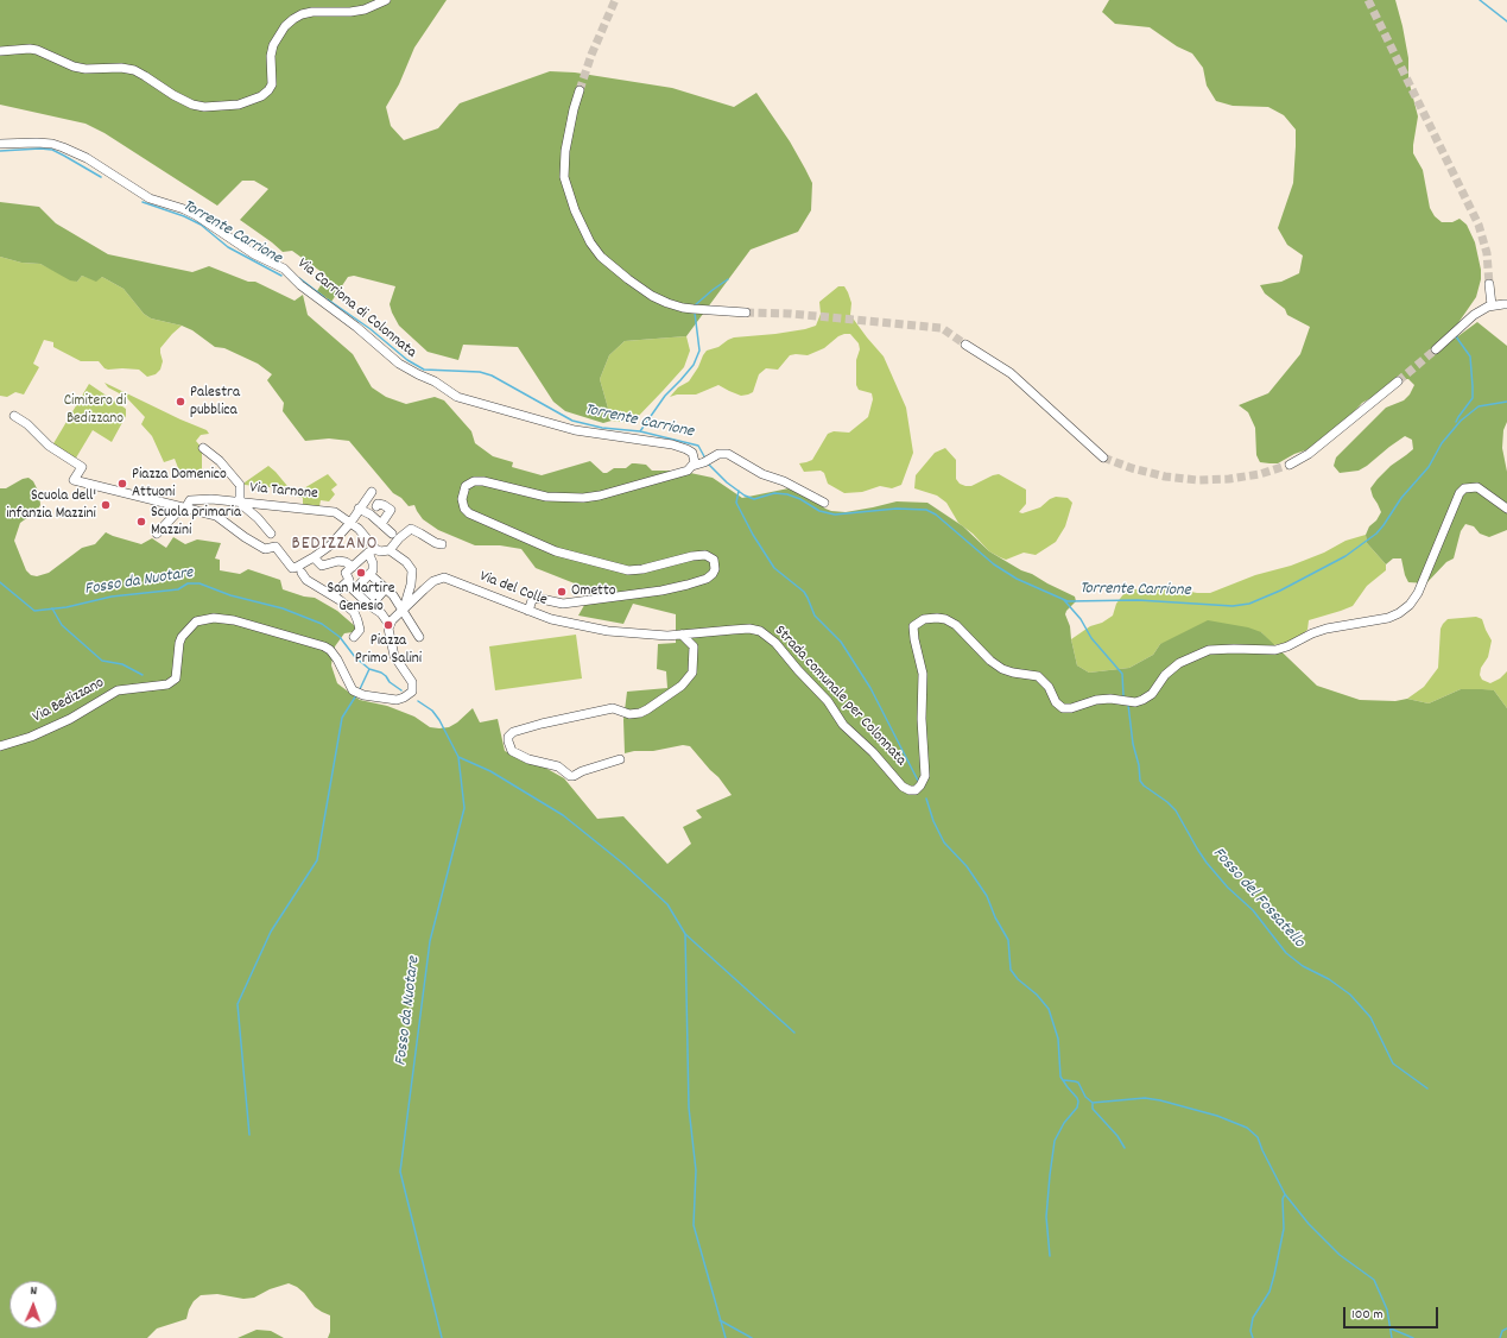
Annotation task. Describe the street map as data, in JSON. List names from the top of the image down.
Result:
{
  "streets": {
    "street": [
      "Via Carriona di Colonnata",
      "Via Tarnone",
      "Via del Colle",
      "Strada comunale per Colonnata",
      "Via Bedizzano"
    ]
  },
  "crossings": [
    ["Via del Colle", "Strada comunale per Colonnata"],
    ["Via del Colle", "Via Bedizzano"]
  ],
  "districts": ["BEDIZZANO"],
  "water": ["Torrente Carrione", "Fosso da Nuotare", "Fosso del Fossatello"],
  "parks": ["Cimitero di Bedizzano"],
  "places": [
    "Palestra pubblica",
    "Piazza Domenico Attuoni",
    "Scuola dell' infanzia Mazzini",
    "Scuola primaria Mazzini",
    "San Martire Genesio",
    "Ometto",
    "Piazza Primo Salini"
  ],
  "scale_bar": "100 m",
  "north": "top"
}
